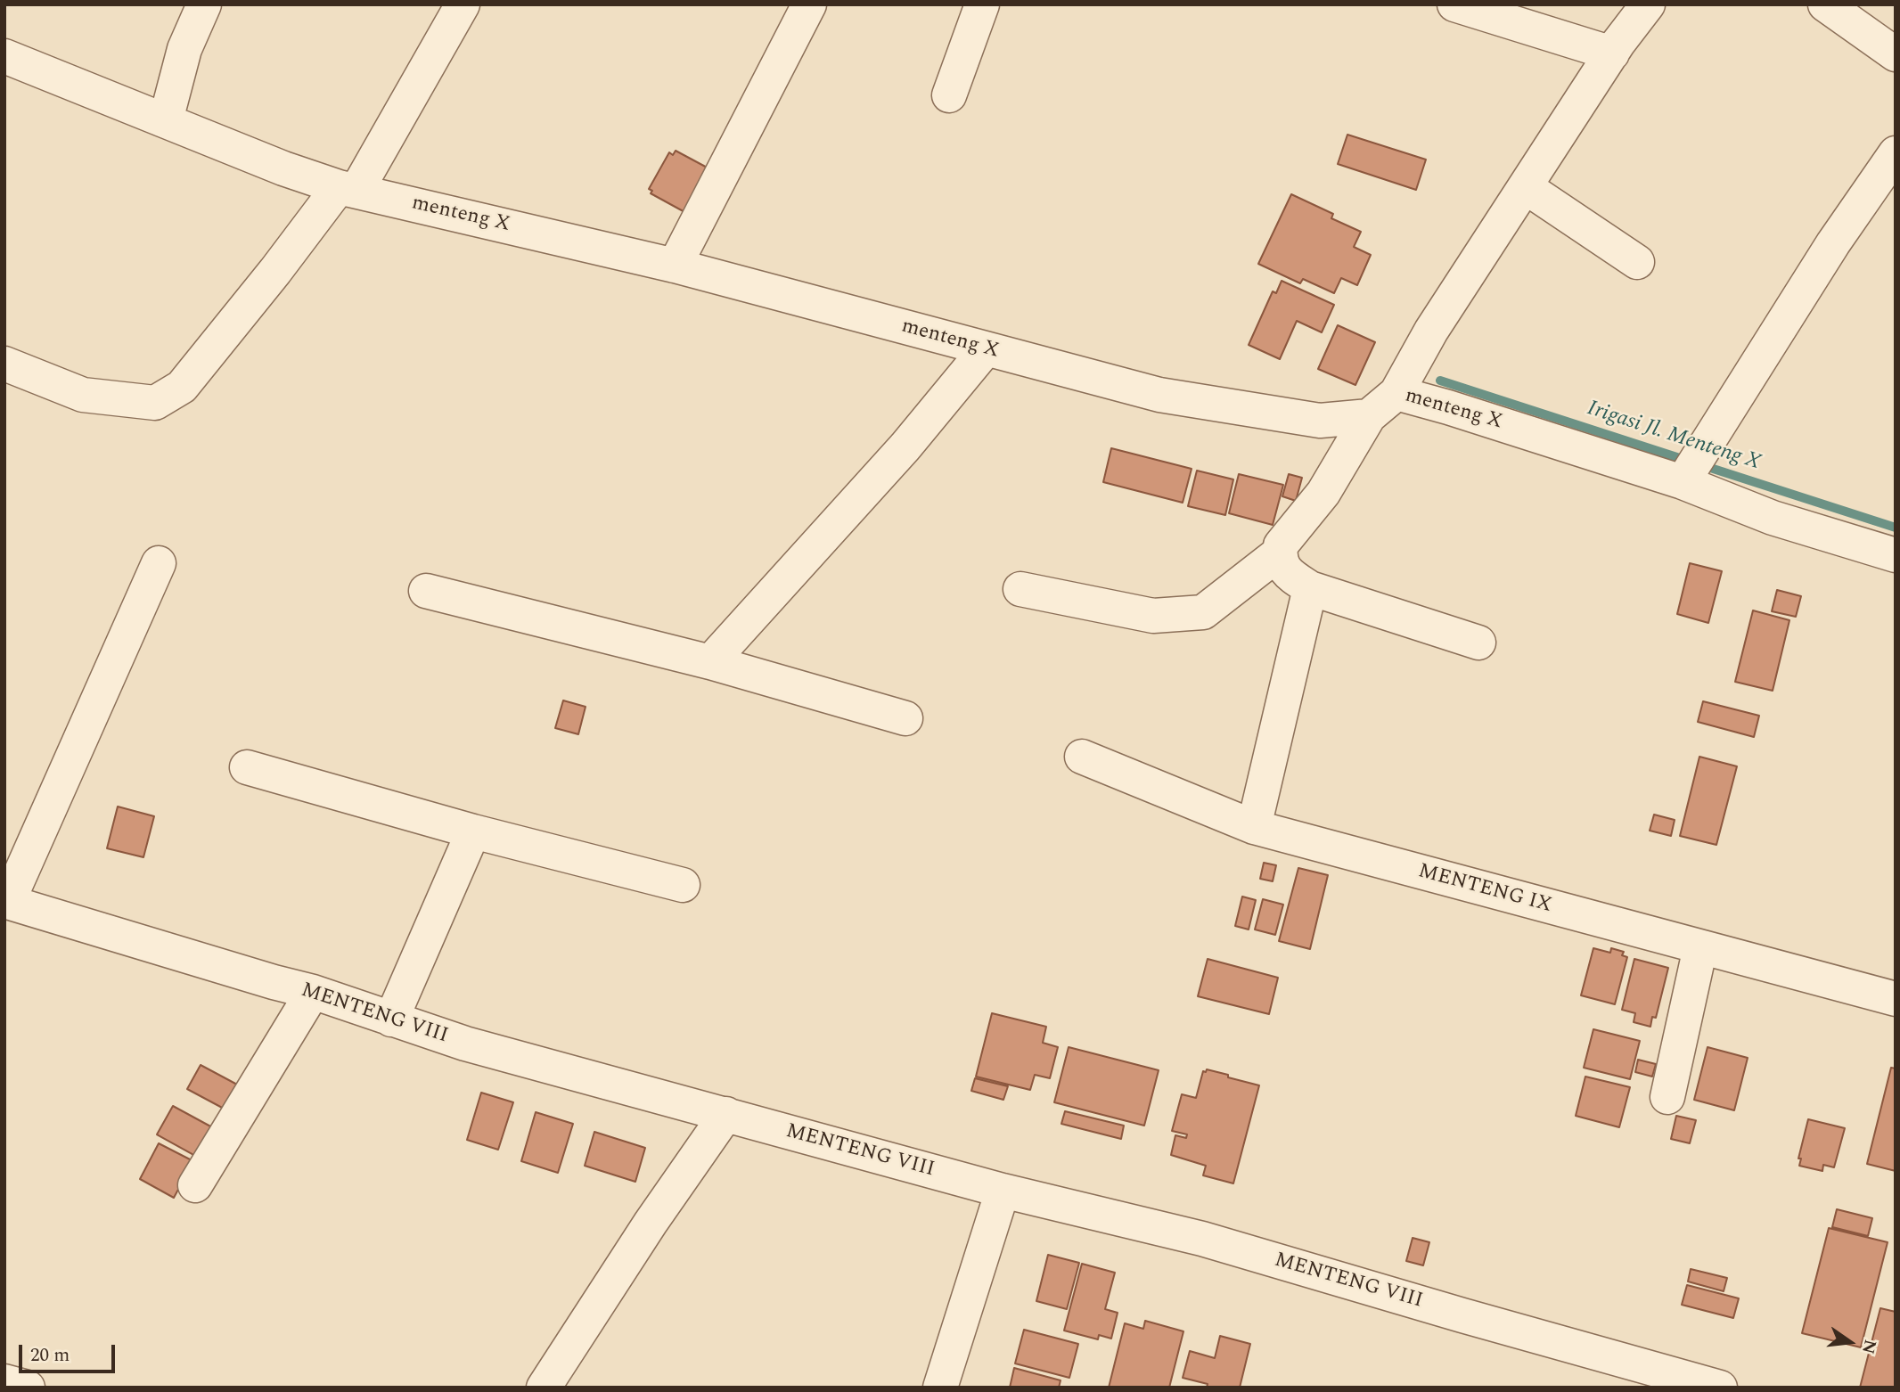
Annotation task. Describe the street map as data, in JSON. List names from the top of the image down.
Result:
{
  "streets": {
    "street": ["menteng X", "MENTENG IX", "MENTENG VIII"]
  },
  "water": ["Irigasi Jl. Menteng X"],
  "scale_bar": "20 m",
  "north": "right"
}
